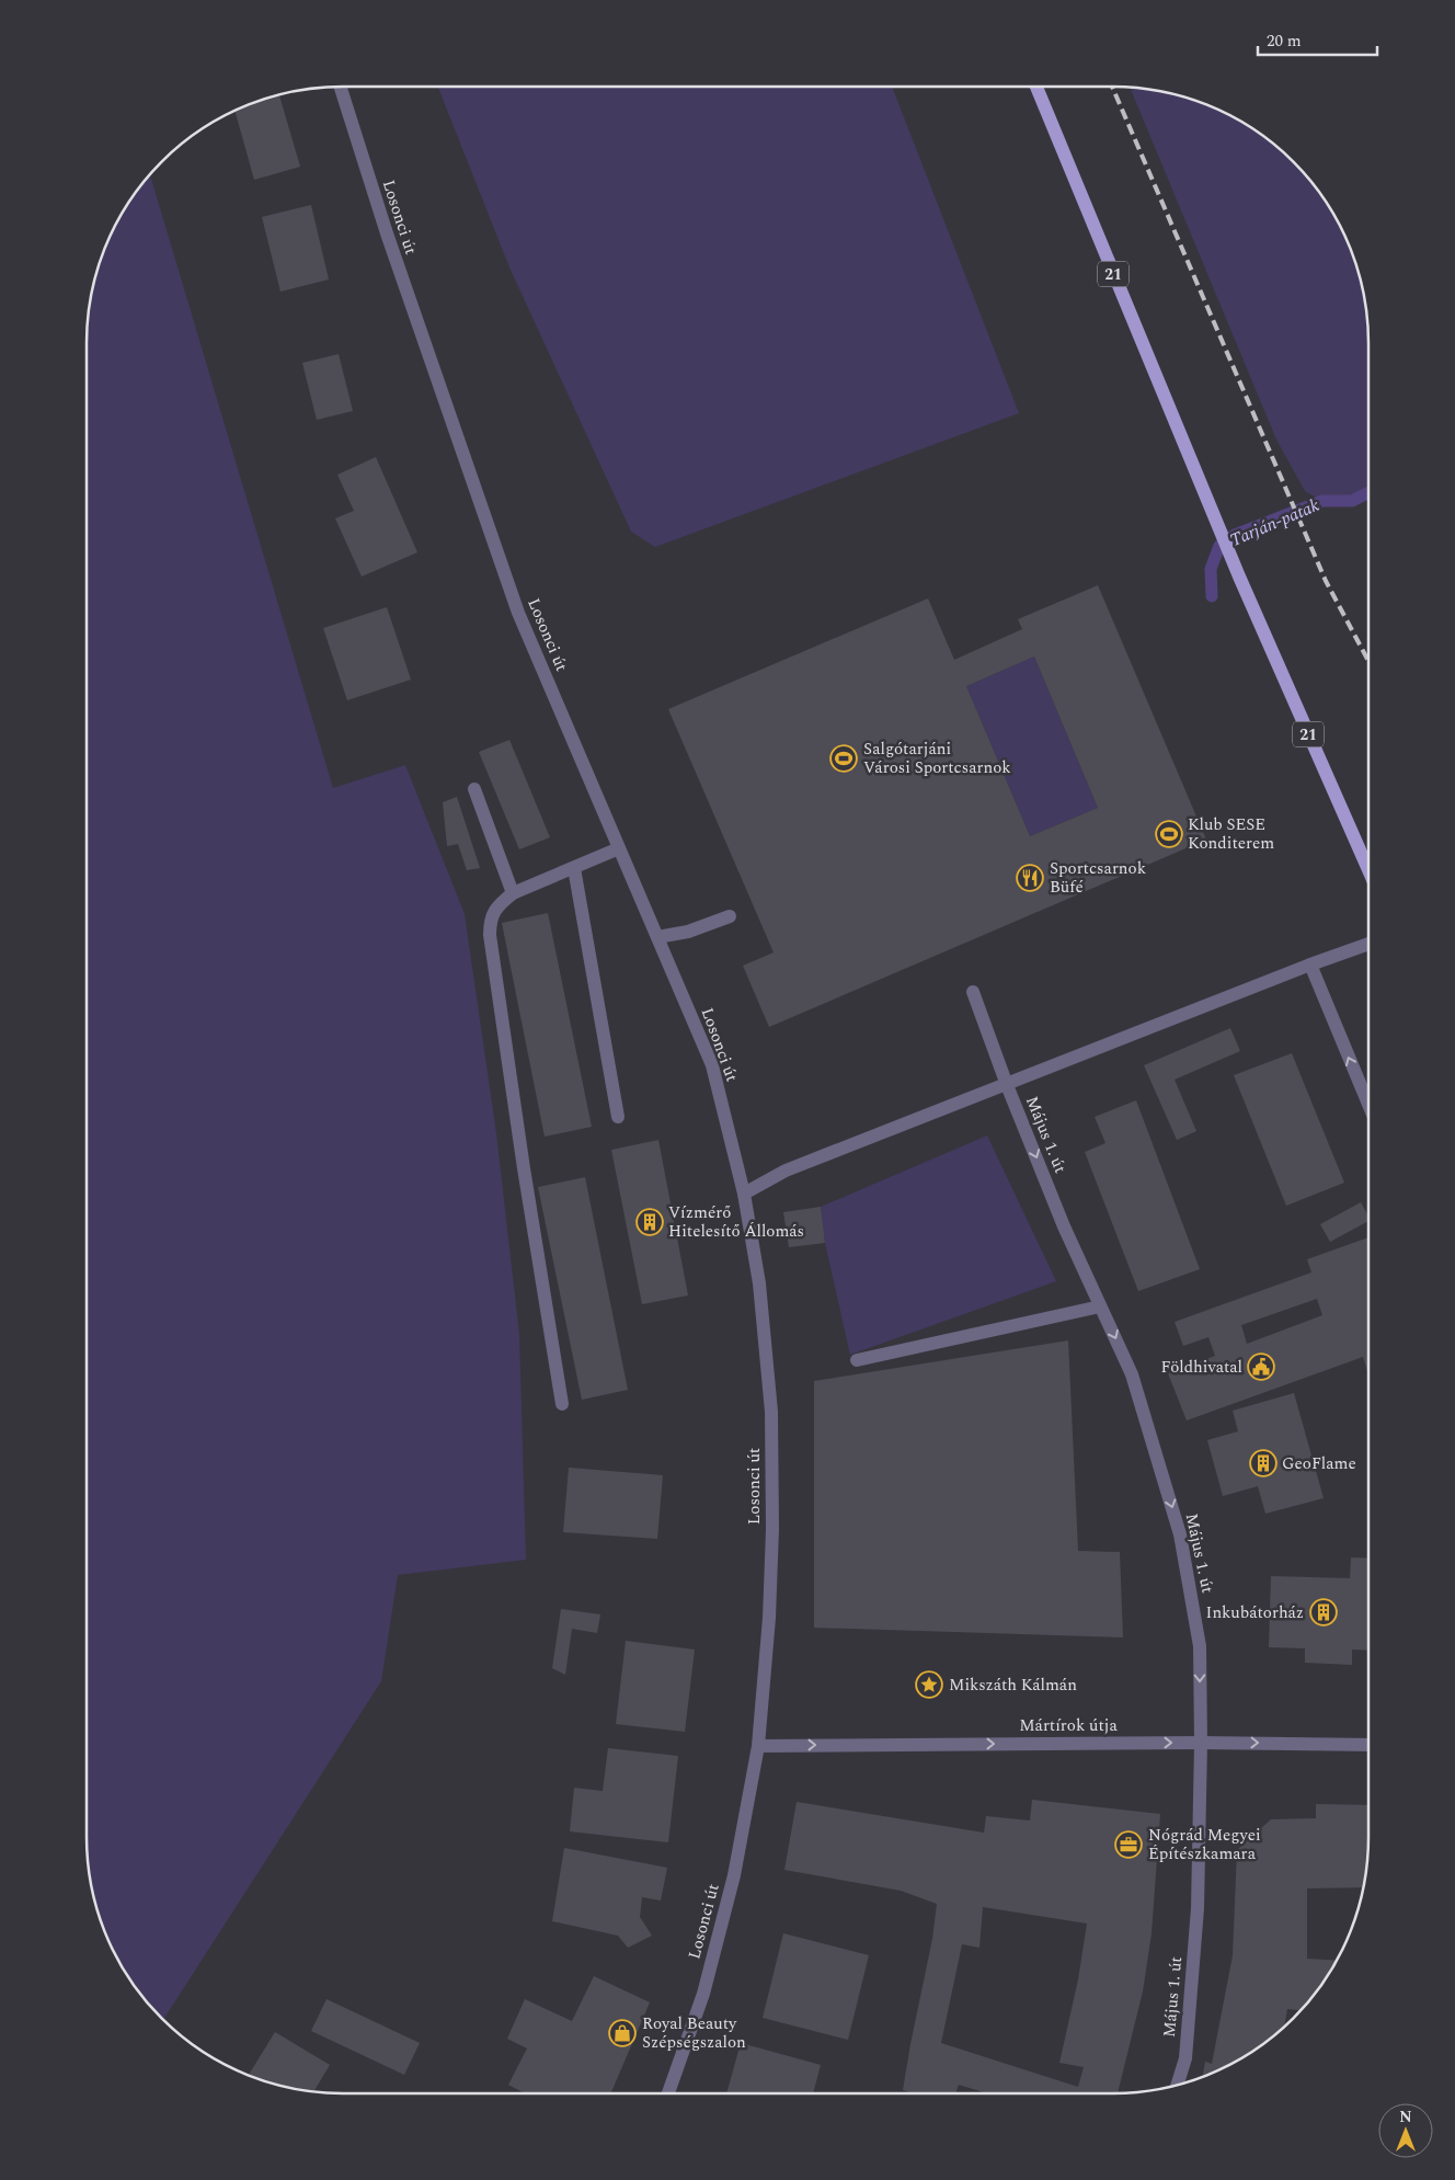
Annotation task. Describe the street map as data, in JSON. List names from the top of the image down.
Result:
{
  "streets": {
    "main road": ["21"],
    "street": ["Losonci út", "Május 1. út", "Mártírok útja"]
  },
  "crossings": [
    ["Losonci út", "Mártírok útja"],
    ["Május 1. út", "Mártírok útja"]
  ],
  "one_way": ["Május 1. út", "Mártírok útja"],
  "water": ["Tarján-patak"],
  "places": {
    "sports": ["Salgótarjáni Városi Sportcsarnok", "Klub SESE Konditerem"],
    "restaurant": ["Sportcsarnok Büfé"],
    "building": ["Vízmérő Hitelesítő Állomás", "GeoFlame", "Inkubátorház"],
    "public building": ["Földhivatal"],
    "place": ["Mikszáth Kálmán"],
    "office": ["Nógrád Megyei Építészkamara"],
    "shop": ["Royal Beauty Szépségszalon"]
  },
  "scale_bar": "20 m",
  "north": "top"
}
